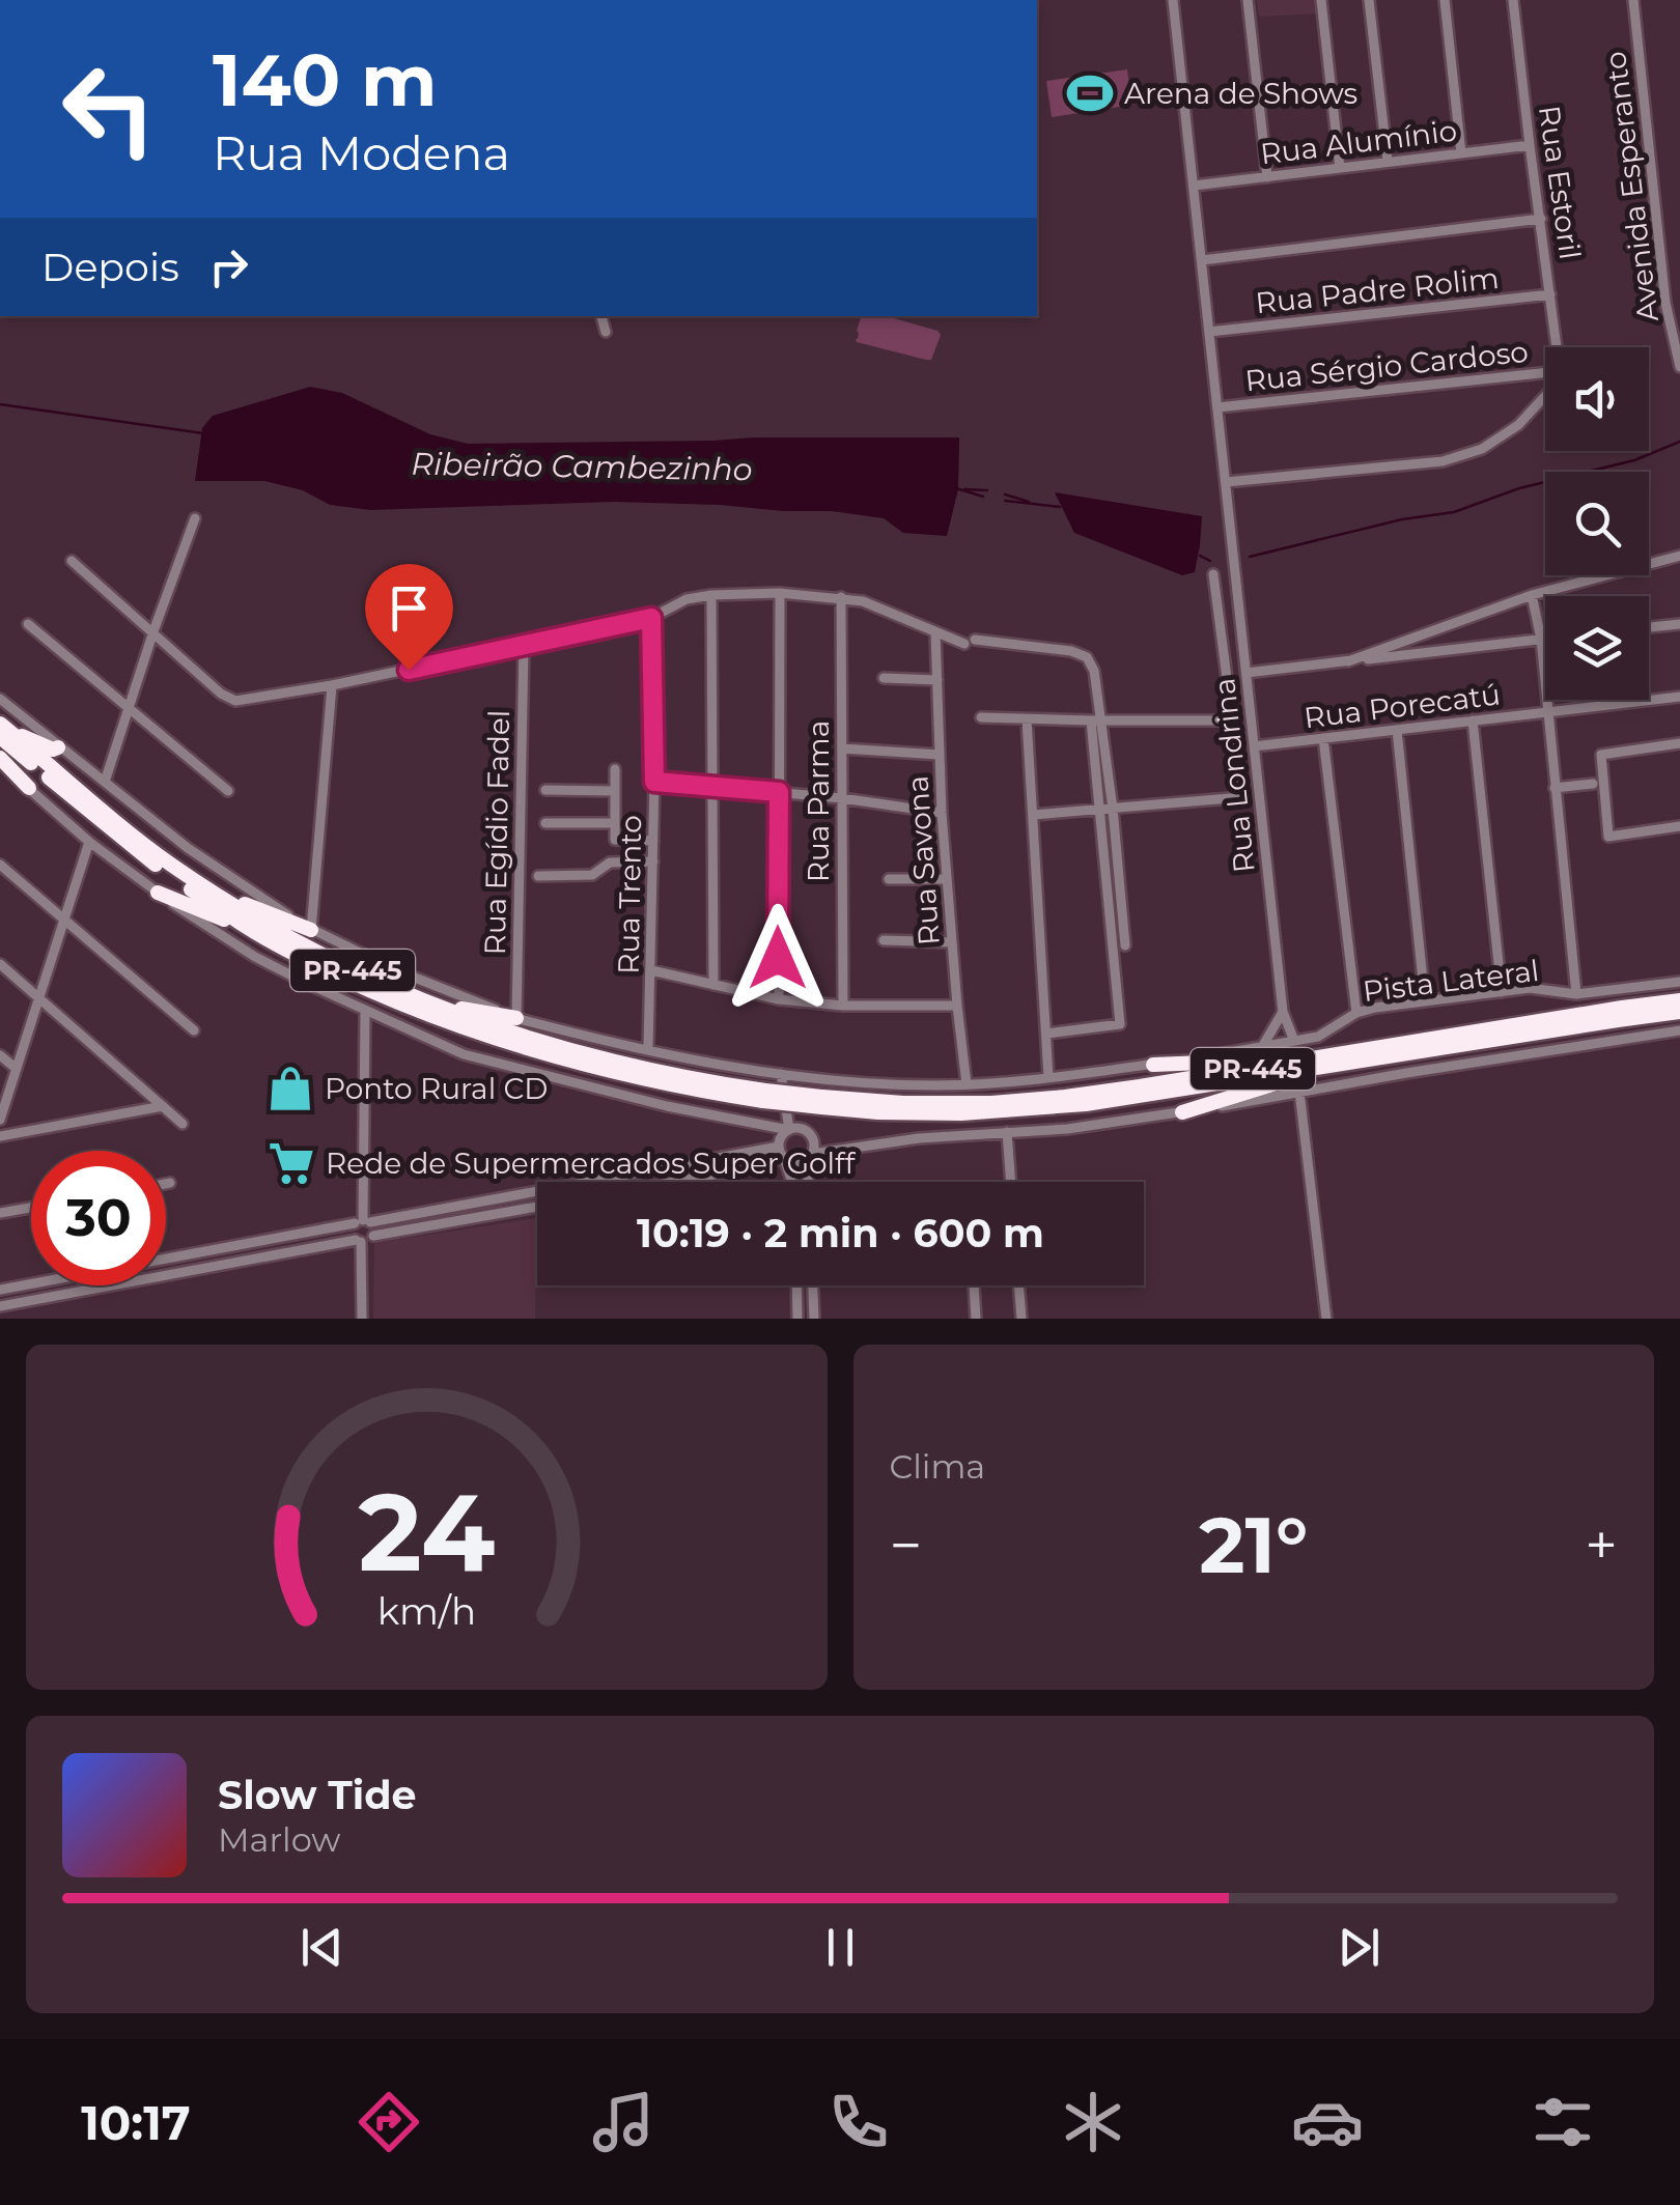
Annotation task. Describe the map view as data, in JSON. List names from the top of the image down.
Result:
{
  "streets": {
    "highway": ["PR-445"],
    "street": [
      "Rua Alumínio",
      "Rua Estoril",
      "Avenida Esperanto",
      "Rua Padre Rolim",
      "Rua Sérgio Cardoso",
      "Rua Porecatú",
      "Rua Londrina",
      "Rua Parma",
      "Rua Egídio Fadel",
      "Rua Savona",
      "Rua Trento",
      "Pista Lateral"
    ]
  },
  "crossings": [
    ["Rua Alumínio", "Rua Estoril"],
    ["Rua Alumínio", "Rua Londrina"],
    ["Rua Estoril", "Rua Padre Rolim"],
    ["Rua Padre Rolim", "Rua Londrina"],
    ["Rua Sérgio Cardoso", "Rua Londrina"],
    ["Rua Porecatú", "Rua Londrina"],
    ["Rua Londrina", "Pista Lateral"],
    ["Rua Egídio Fadel", "Pista Lateral"],
    ["Rua Savona", "Pista Lateral"],
    ["Rua Trento", "Pista Lateral"]
  ],
  "water": ["Ribeirão Cambezinho"],
  "places": {
    "sports": ["Arena de Shows"],
    "shop": ["Ponto Rural CD"],
    "supermarket": ["Rede de Supermercados Super Golff"]
  },
  "page": {
    "turn": ["140 m", "Rua Modena"],
    "then": "Depois",
    "limit": "30",
    "trip": "10:19 · 2 min · 600 m",
    "tile": "Clima",
    "heat": ["−", "21°", "+"],
    "song": ["Slow Tide", "Marlow"],
    "tabs": "10:17",
    "gauge": ["24", "km/h"]
  }
}
